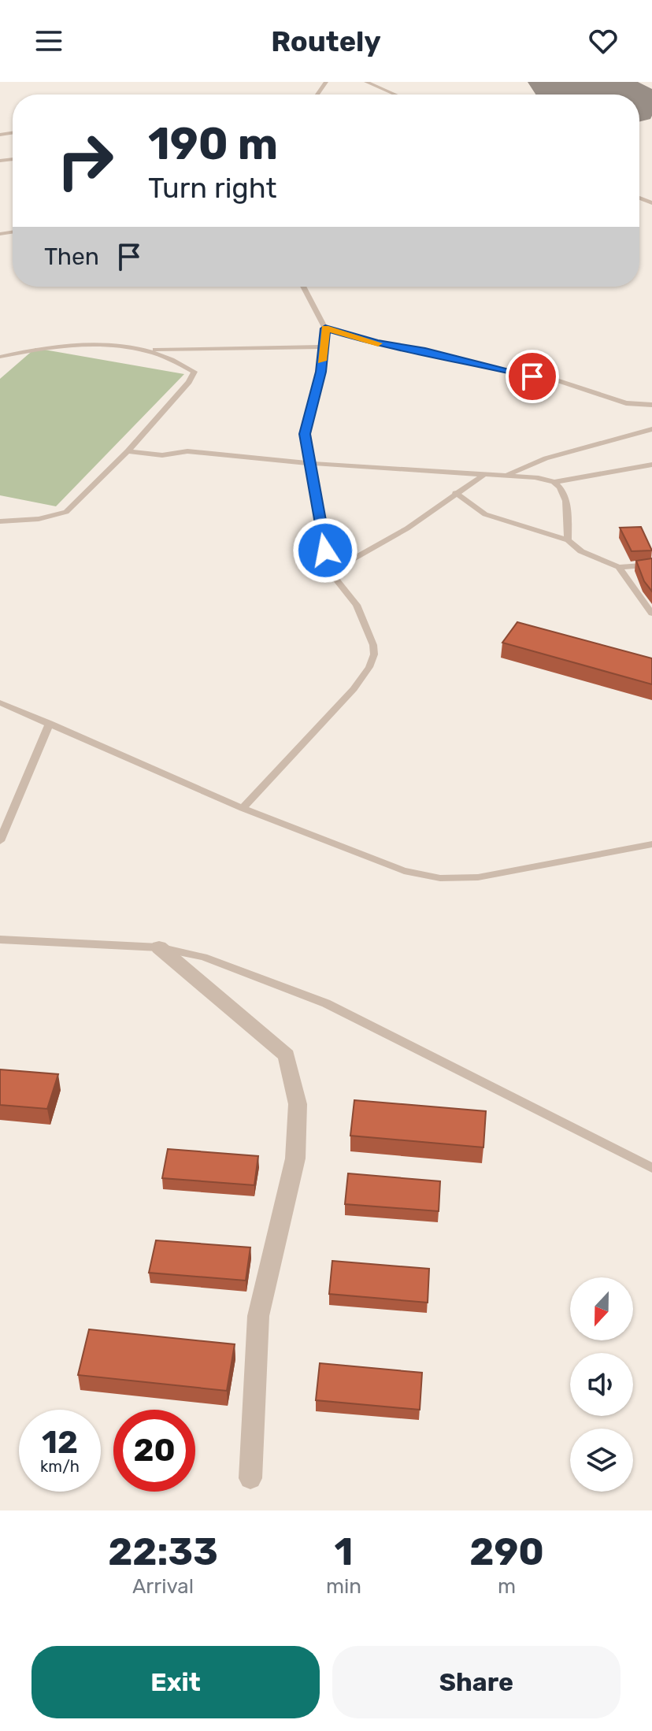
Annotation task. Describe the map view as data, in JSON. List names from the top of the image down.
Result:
{
  "north": "bottom",
  "page": {
    "header": "Routely",
    "turn": ["190 m", "Turn right"],
    "then": "Then",
    "speed": "12 km/h",
    "limit": "20",
    "eta": [
      "22:33",
      "Arrival",
      "1",
      "min",
      "290",
      "m"
    ],
    "buttons": ["Exit", "Share"]
  }
}
